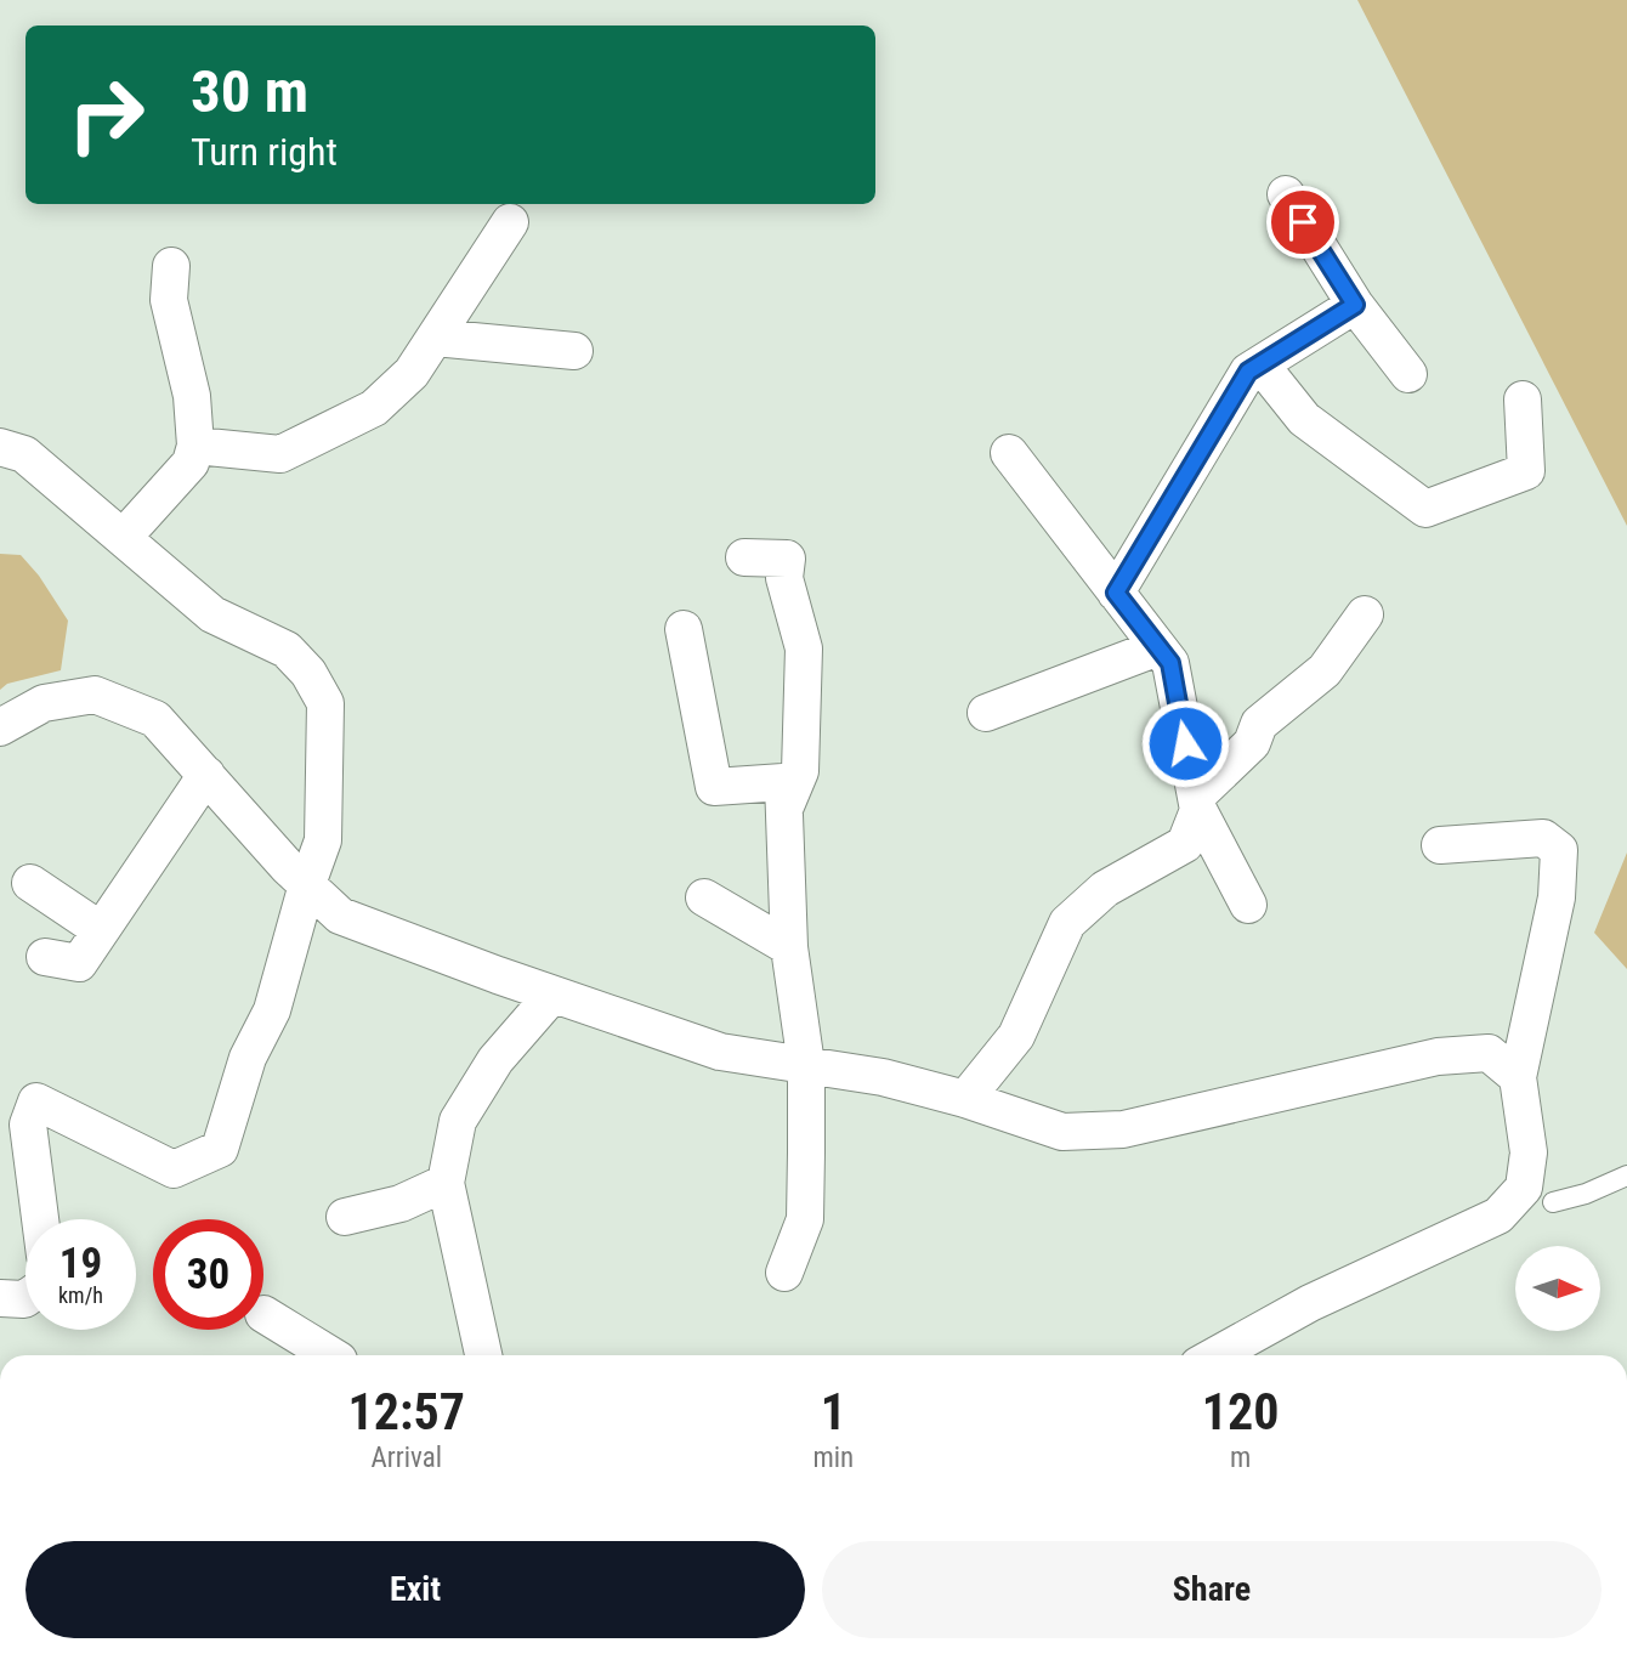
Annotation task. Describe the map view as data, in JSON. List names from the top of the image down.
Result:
{
  "north": "right",
  "page": {
    "turn": ["30 m", "Turn right"],
    "speed": "19 km/h",
    "limit": "30",
    "eta": [
      "12:57",
      "Arrival",
      "1",
      "min",
      "120",
      "m"
    ],
    "buttons": ["Exit", "Share"]
  }
}
